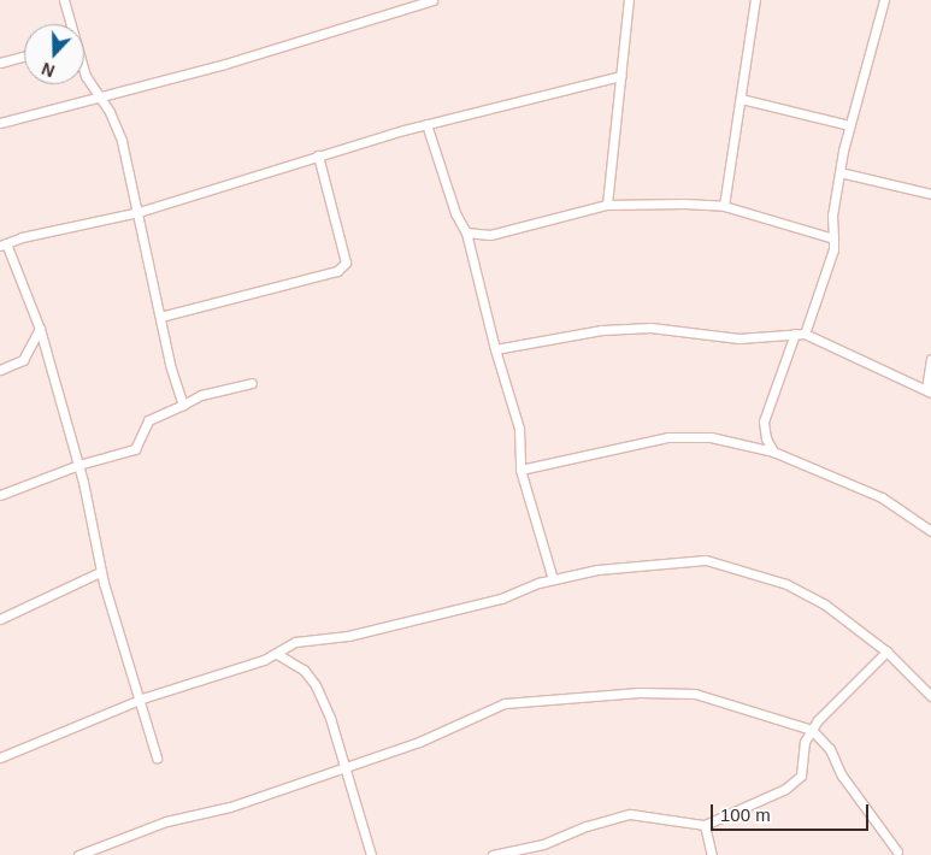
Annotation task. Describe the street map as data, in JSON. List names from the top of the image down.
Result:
{
  "scale_bar": "100 m",
  "north": "bottom"
}
